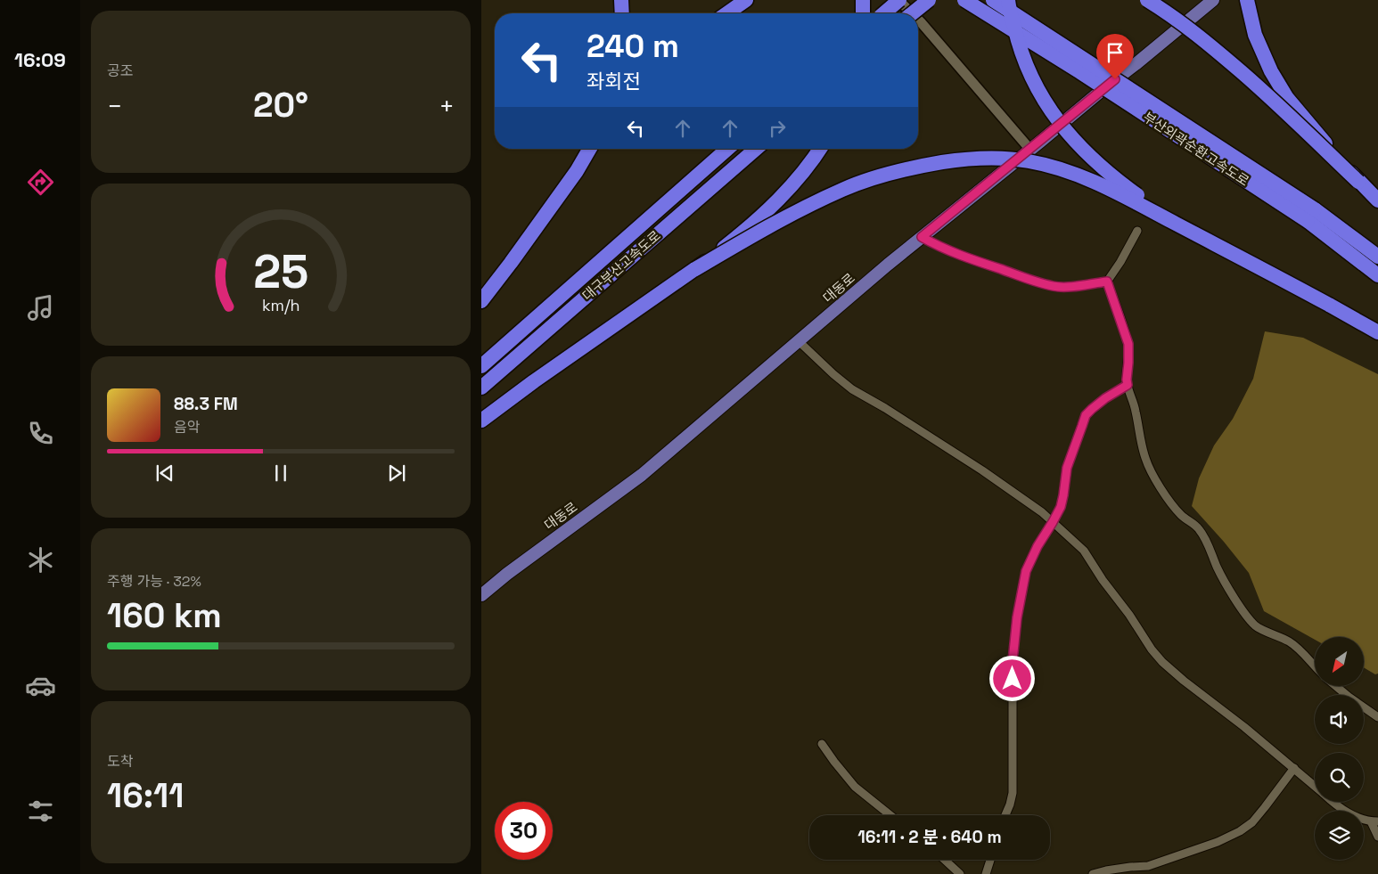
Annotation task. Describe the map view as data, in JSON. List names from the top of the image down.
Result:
{
  "streets": {
    "highway": ["부산외곽순환고속도로", "대구부산고속도로"],
    "main road": ["대동로"]
  },
  "north": "bottom left",
  "page": {
    "tabs": "16:09",
    "tile": [
      "공조",
      ["주행 가능 · 32%", "160 km"],
      ["도착", "16:11"]
    ],
    "turn": ["240 m", "좌회전"],
    "heat": ["−", "20°", "+"],
    "song": ["88.3 FM", "음악"],
    "limit": "30",
    "trip": "16:11 · 2 분 · 640 m",
    "gauge": ["25", "km/h"]
  }
}
